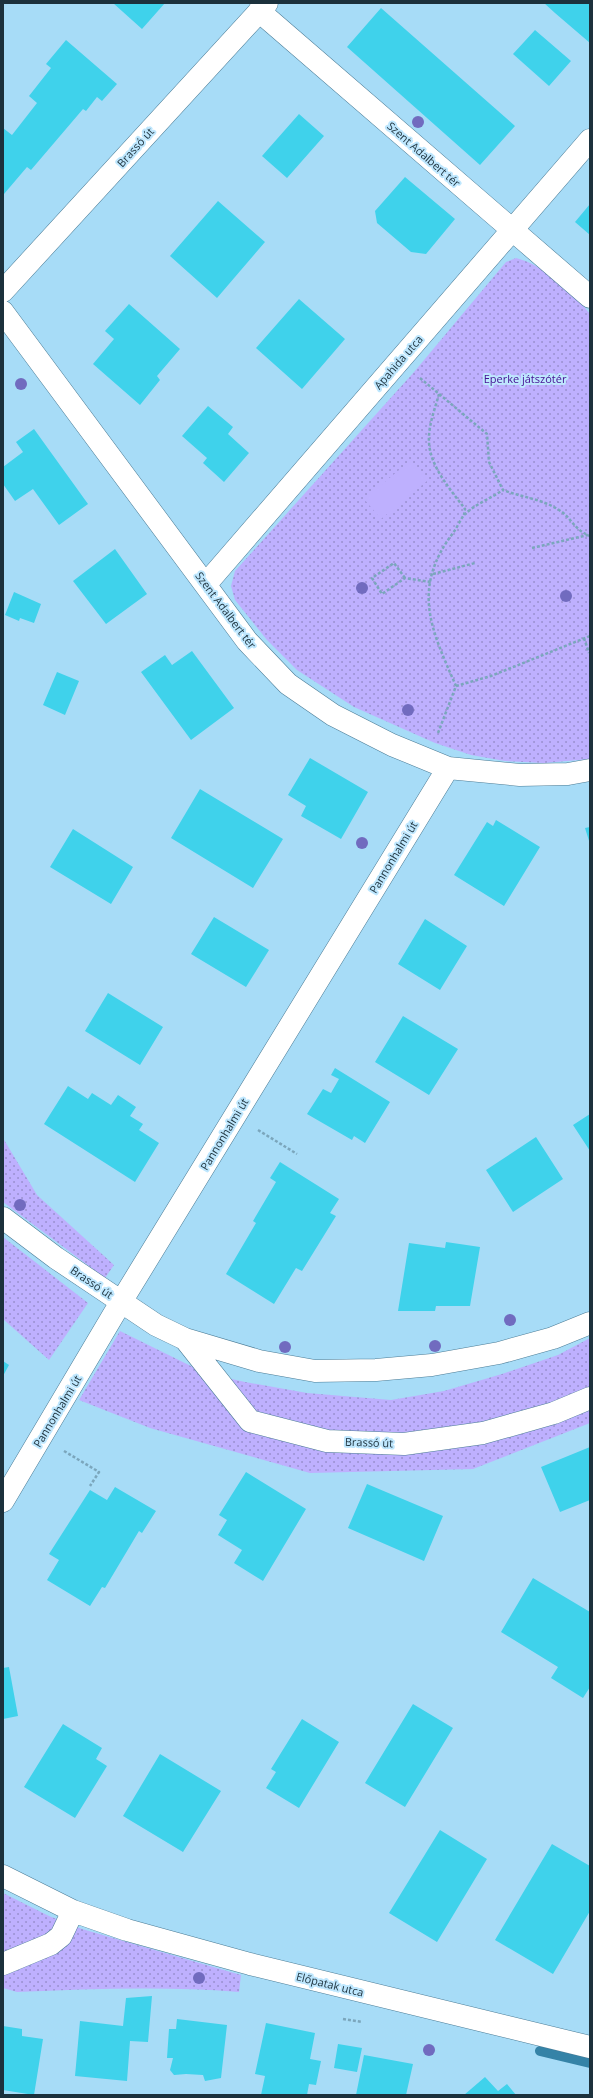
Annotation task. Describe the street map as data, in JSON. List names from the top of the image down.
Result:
{
  "streets": {
    "street": [
      "Brassó út",
      "Szent Adalbert tér",
      "Apahida utca",
      "Pannonhalmi út",
      "Előpatak utca"
    ]
  },
  "crossings": [
    ["Brassó út", "Szent Adalbert tér"],
    ["Brassó út", "Pannonhalmi út"],
    ["Szent Adalbert tér", "Apahida utca"],
    ["Szent Adalbert tér", "Pannonhalmi út"]
  ],
  "parks": ["Eperke játszótér"]
}
